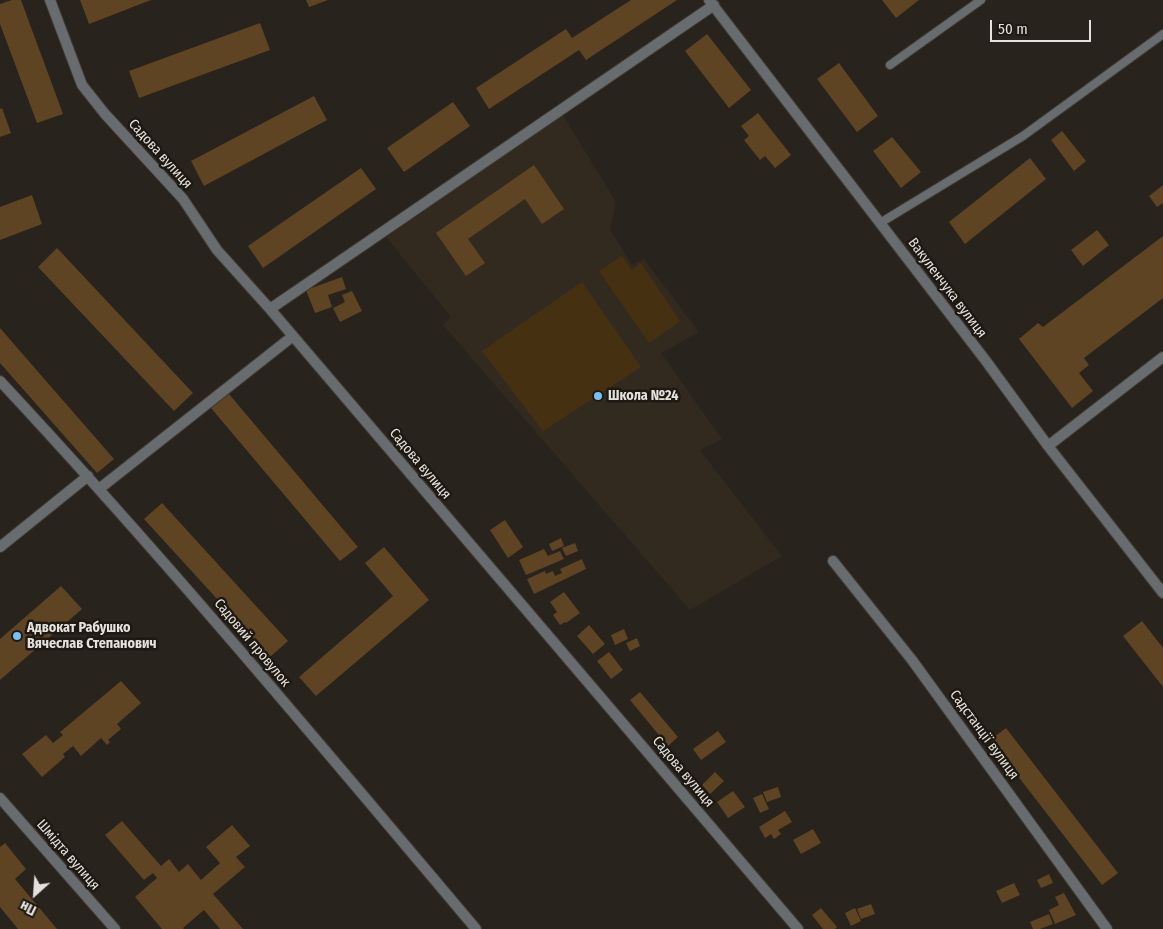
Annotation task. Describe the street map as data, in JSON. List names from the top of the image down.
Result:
{
  "streets": {
    "street": [
      "Садова вулиця",
      "Вакуленчука вулиця",
      "Садовий провулок",
      "Садстанції вулиця",
      "Шмідта вулиця"
    ]
  },
  "places": ["Школа №24", "Адвокат Рабушко Вячеслав Степанович"],
  "scale_bar": "50 m",
  "north": "bottom left"
}
